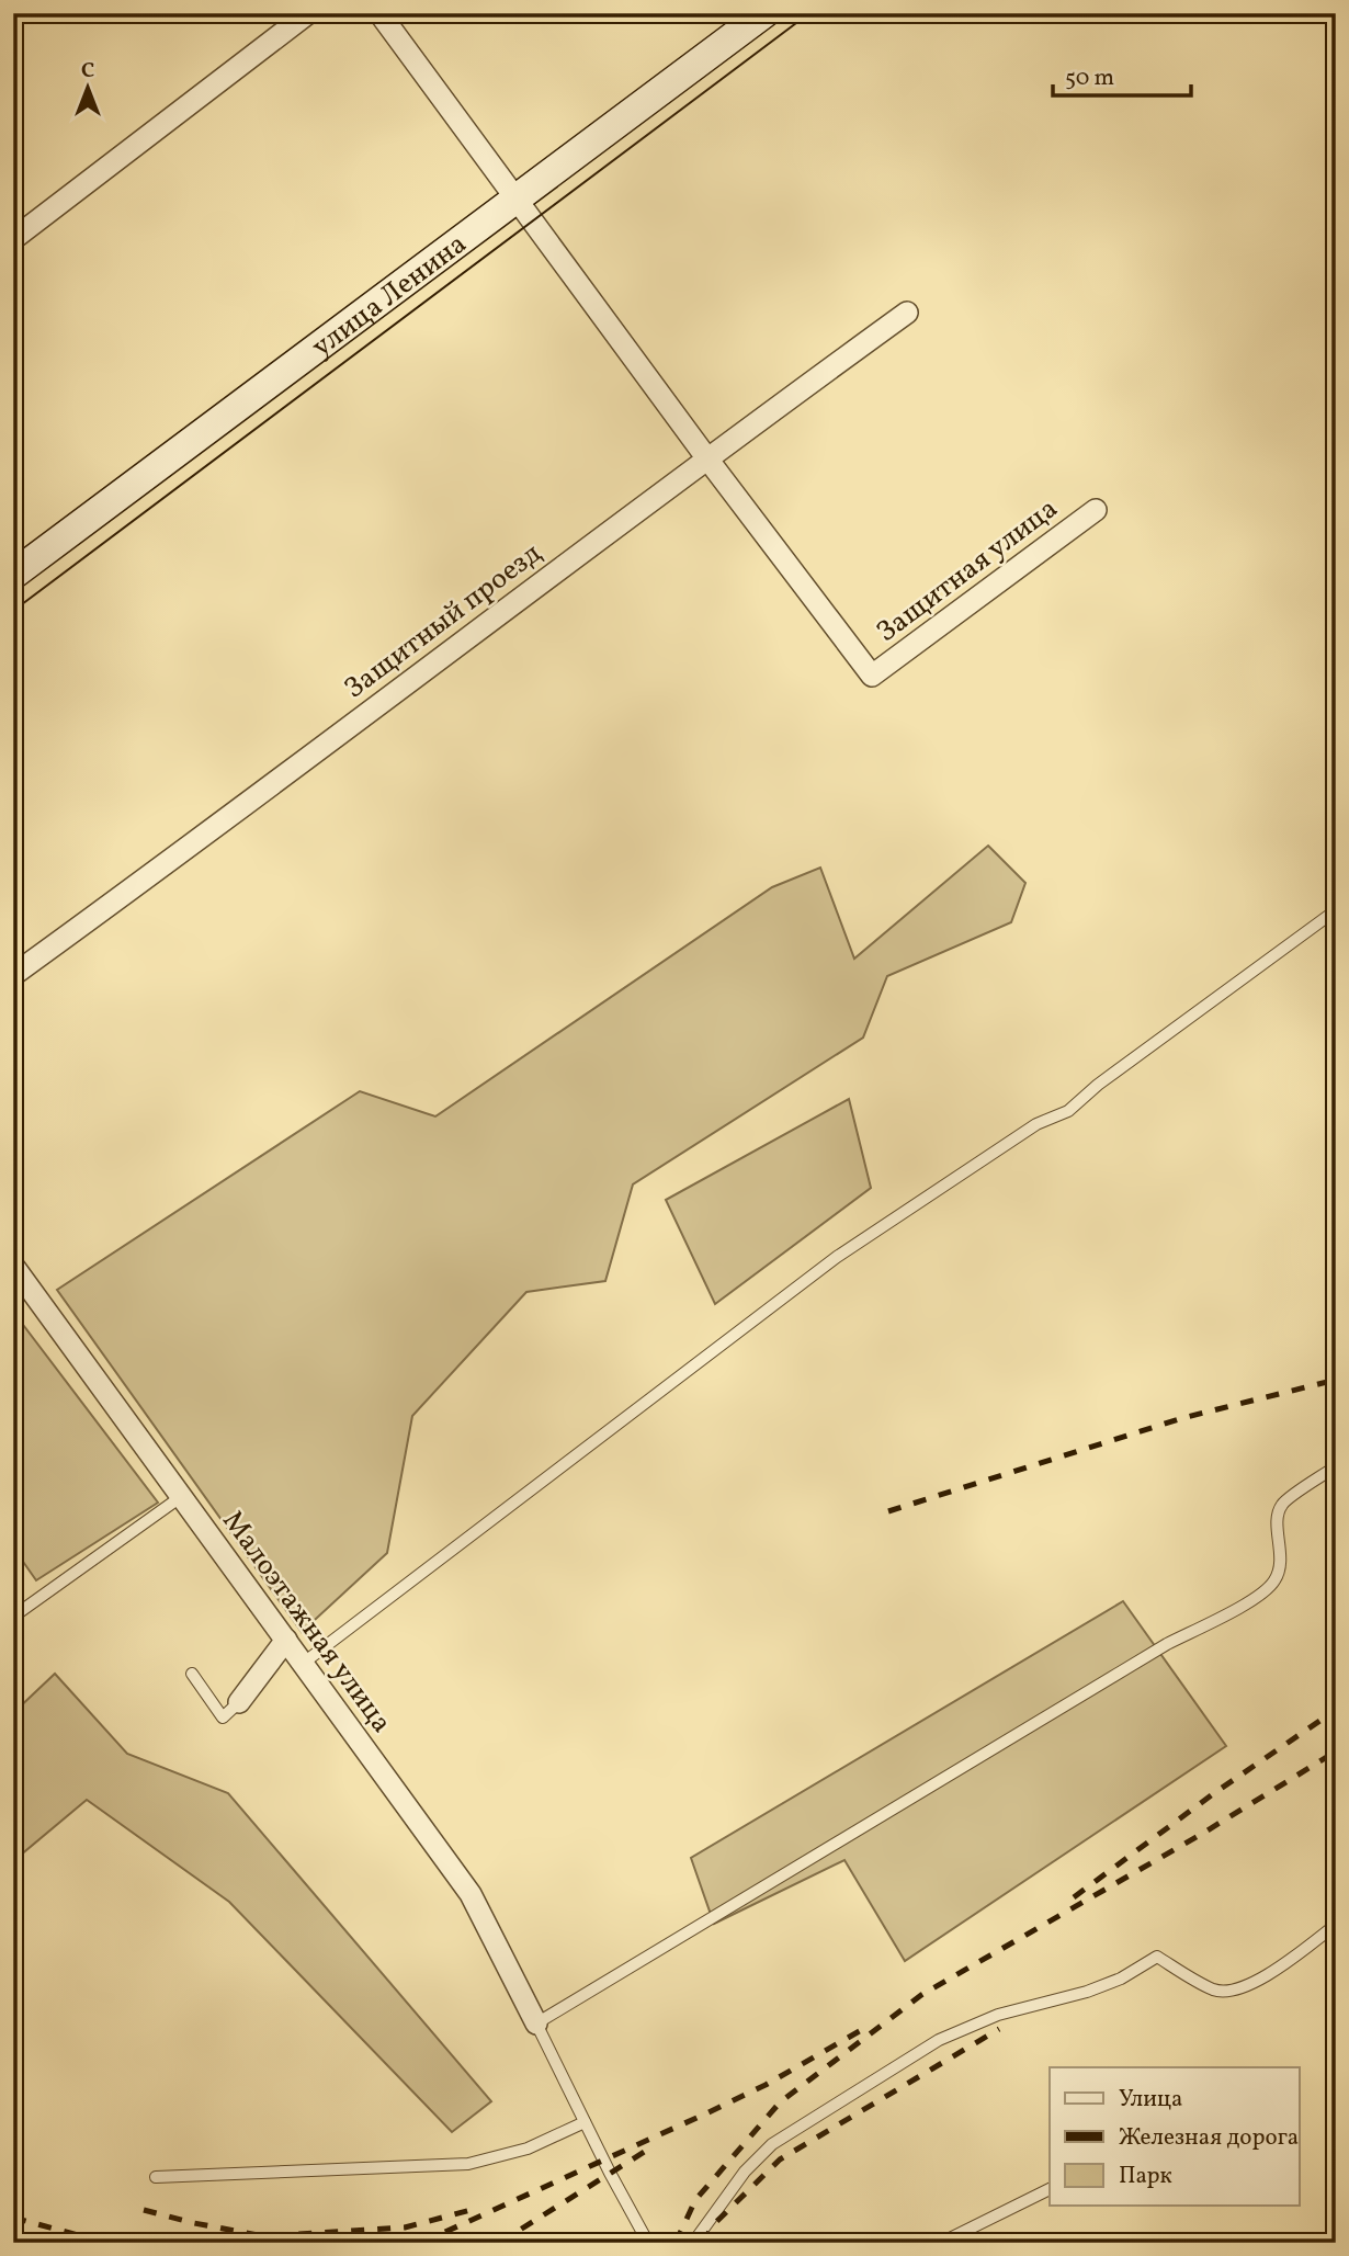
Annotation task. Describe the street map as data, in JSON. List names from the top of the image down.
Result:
{
  "streets": {
    "main road": ["улица Ленина"],
    "street": ["Защитная улица", "Защитный проезд", "Малоэтажная улица"]
  },
  "crossings": [
    ["Защитная улица", "Защитный проезд"]
  ],
  "legend": ["Улица", "Железная дорога", "Парк"],
  "scale_bar": "50 m",
  "north": "top"
}
